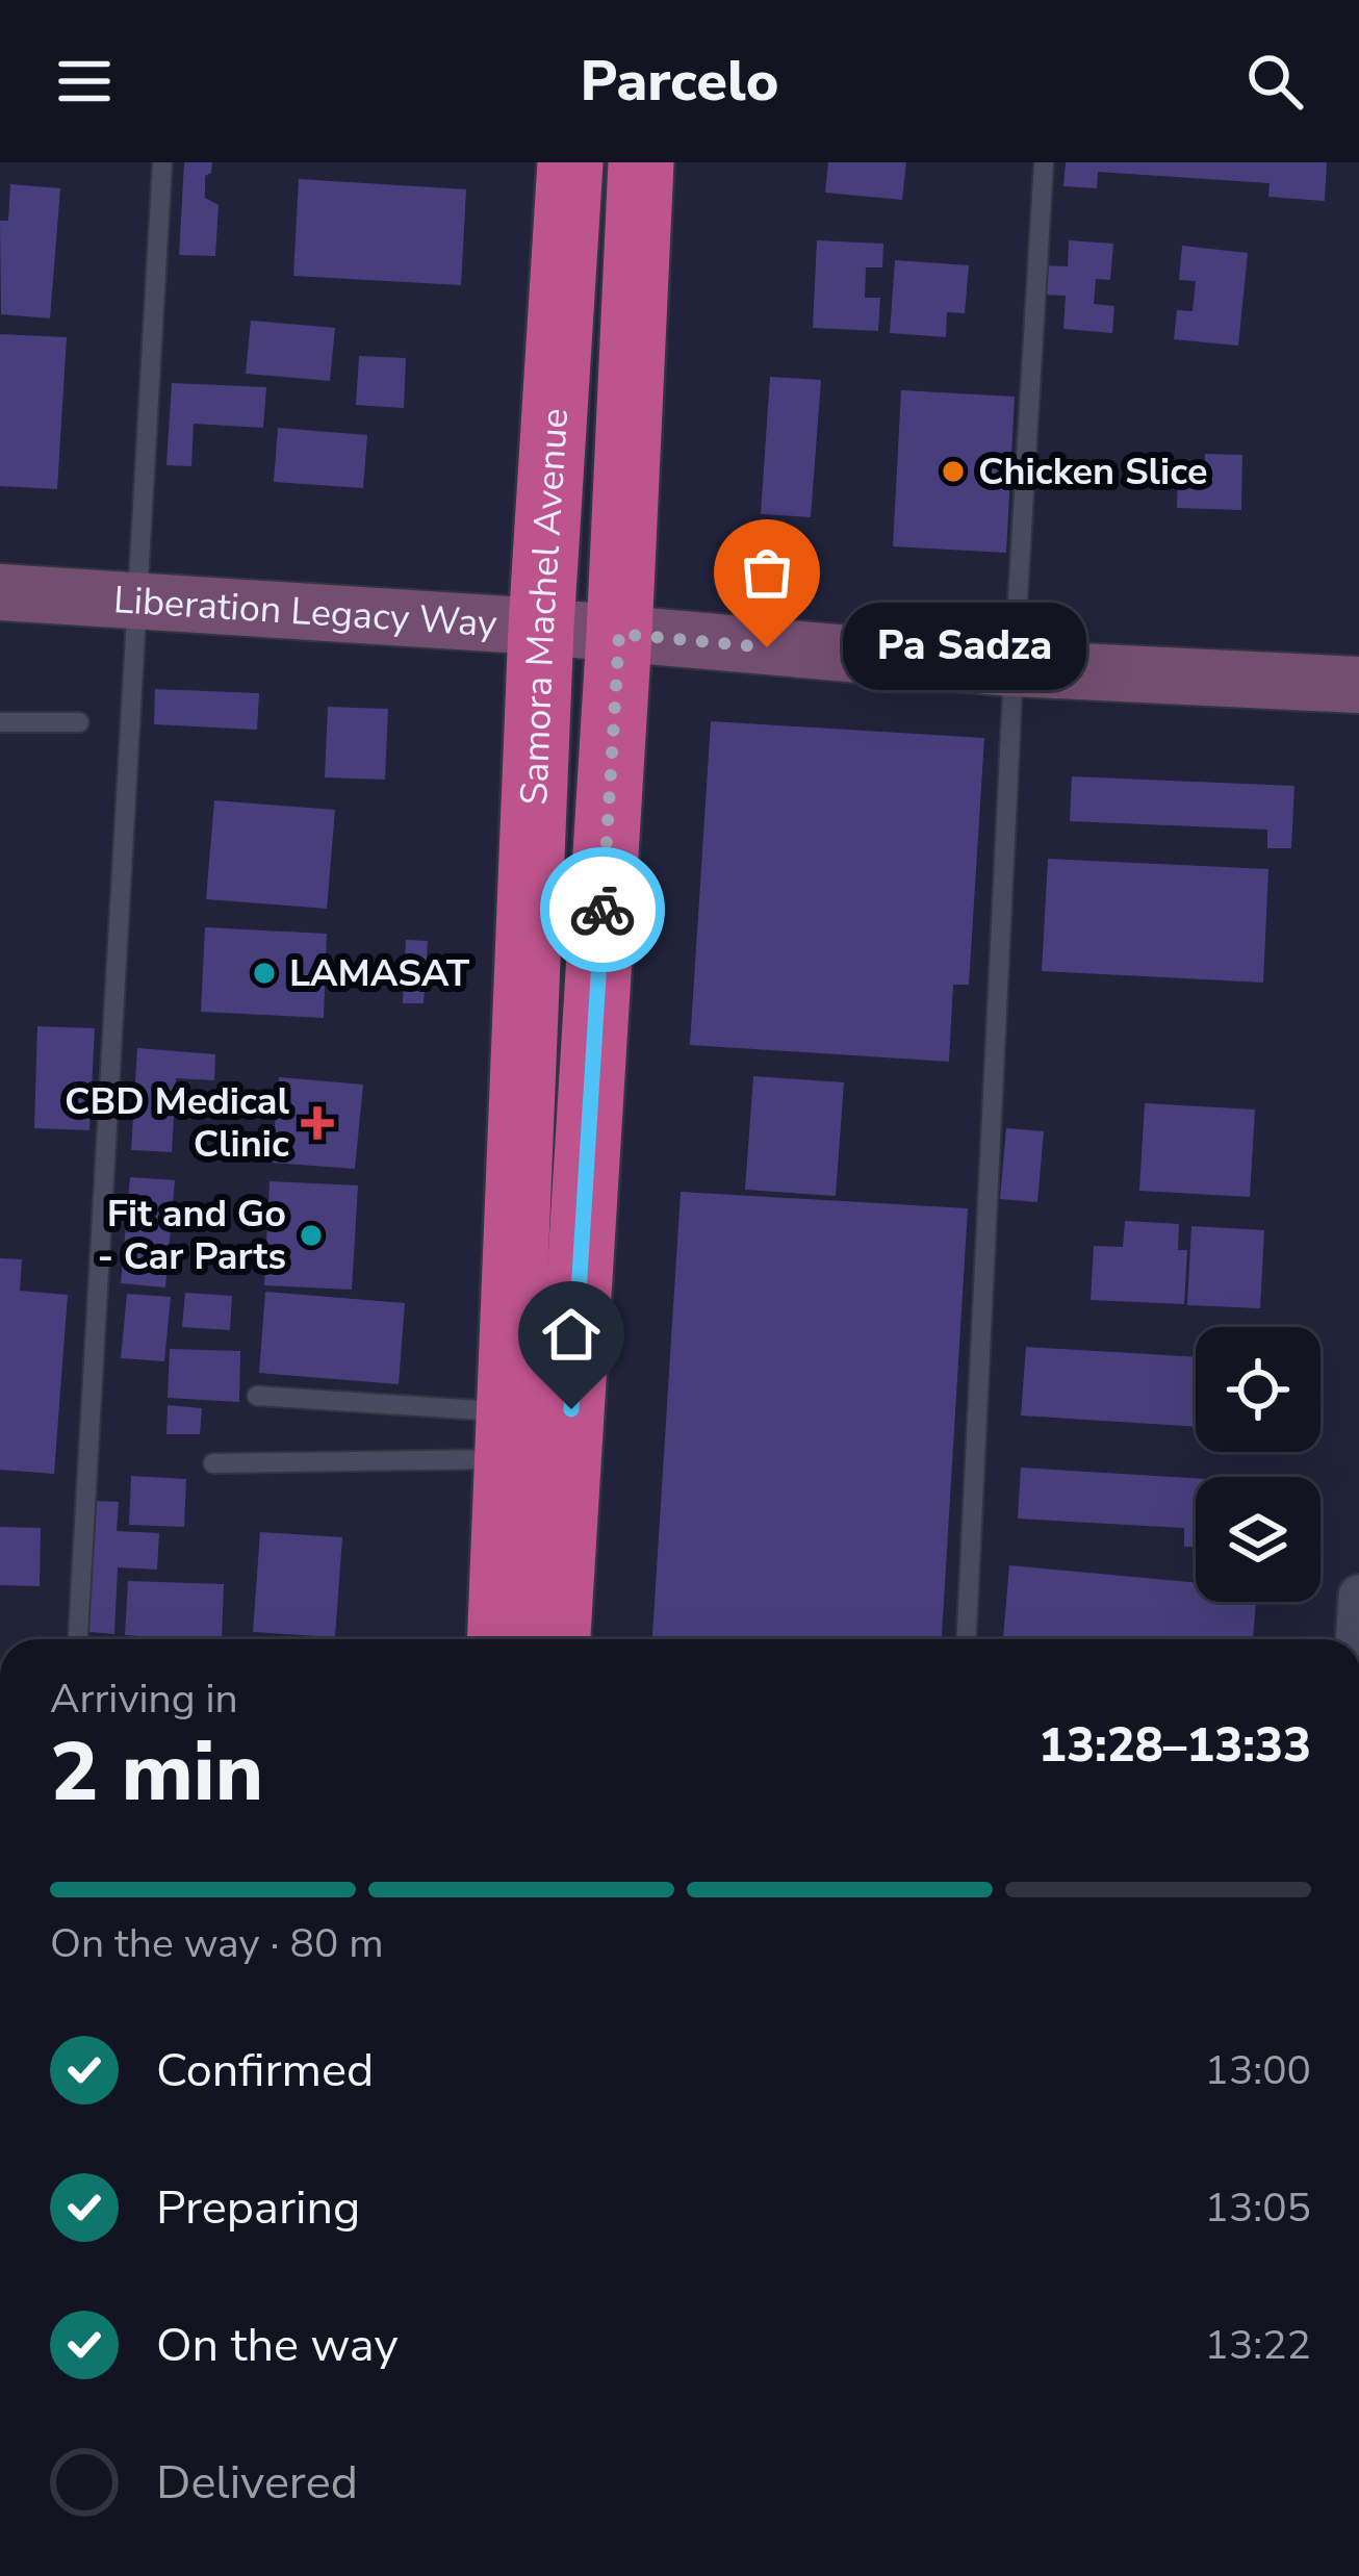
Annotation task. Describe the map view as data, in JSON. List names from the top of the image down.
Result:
{
  "streets": {
    "highway": ["Samora Machel Avenue"],
    "main road": ["Liberation Legacy Way"]
  },
  "crossings": [
    ["Samora Machel Avenue", "Liberation Legacy Way"]
  ],
  "places": {
    "other": [
      "Chicken Slice",
      "Pa Sadza",
      "LAMASAT",
      "Fit and Go - Car Parts"
    ],
    "health": ["CBD Medical Clinic"]
  },
  "page": {
    "header": "Parcelo",
    "bubble": "Pa Sadza",
    "heading": ["2 min", "Arriving in", "13:28–13:33"],
    "bar": "On the way · 80 m",
    "list": [
      ["Confirmed", "13:00"],
      ["Preparing", "13:05"],
      ["On the way", "13:22"],
      "Delivered"
    ]
  }
}
